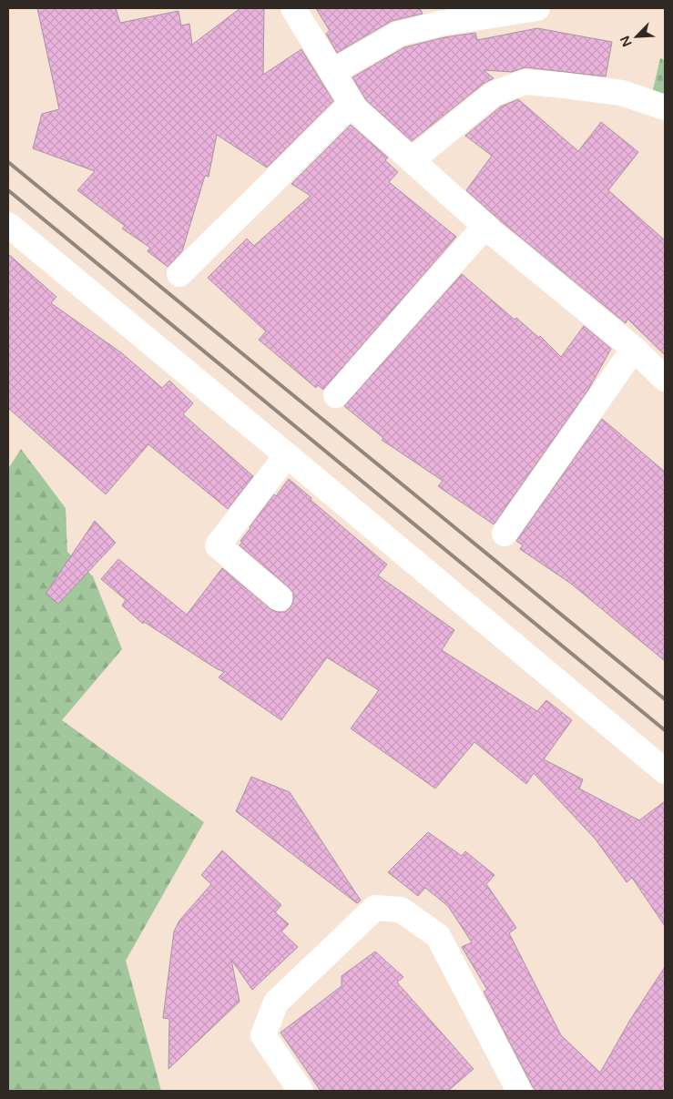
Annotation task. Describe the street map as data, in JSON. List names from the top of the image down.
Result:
{
  "north": "bottom left"
}
